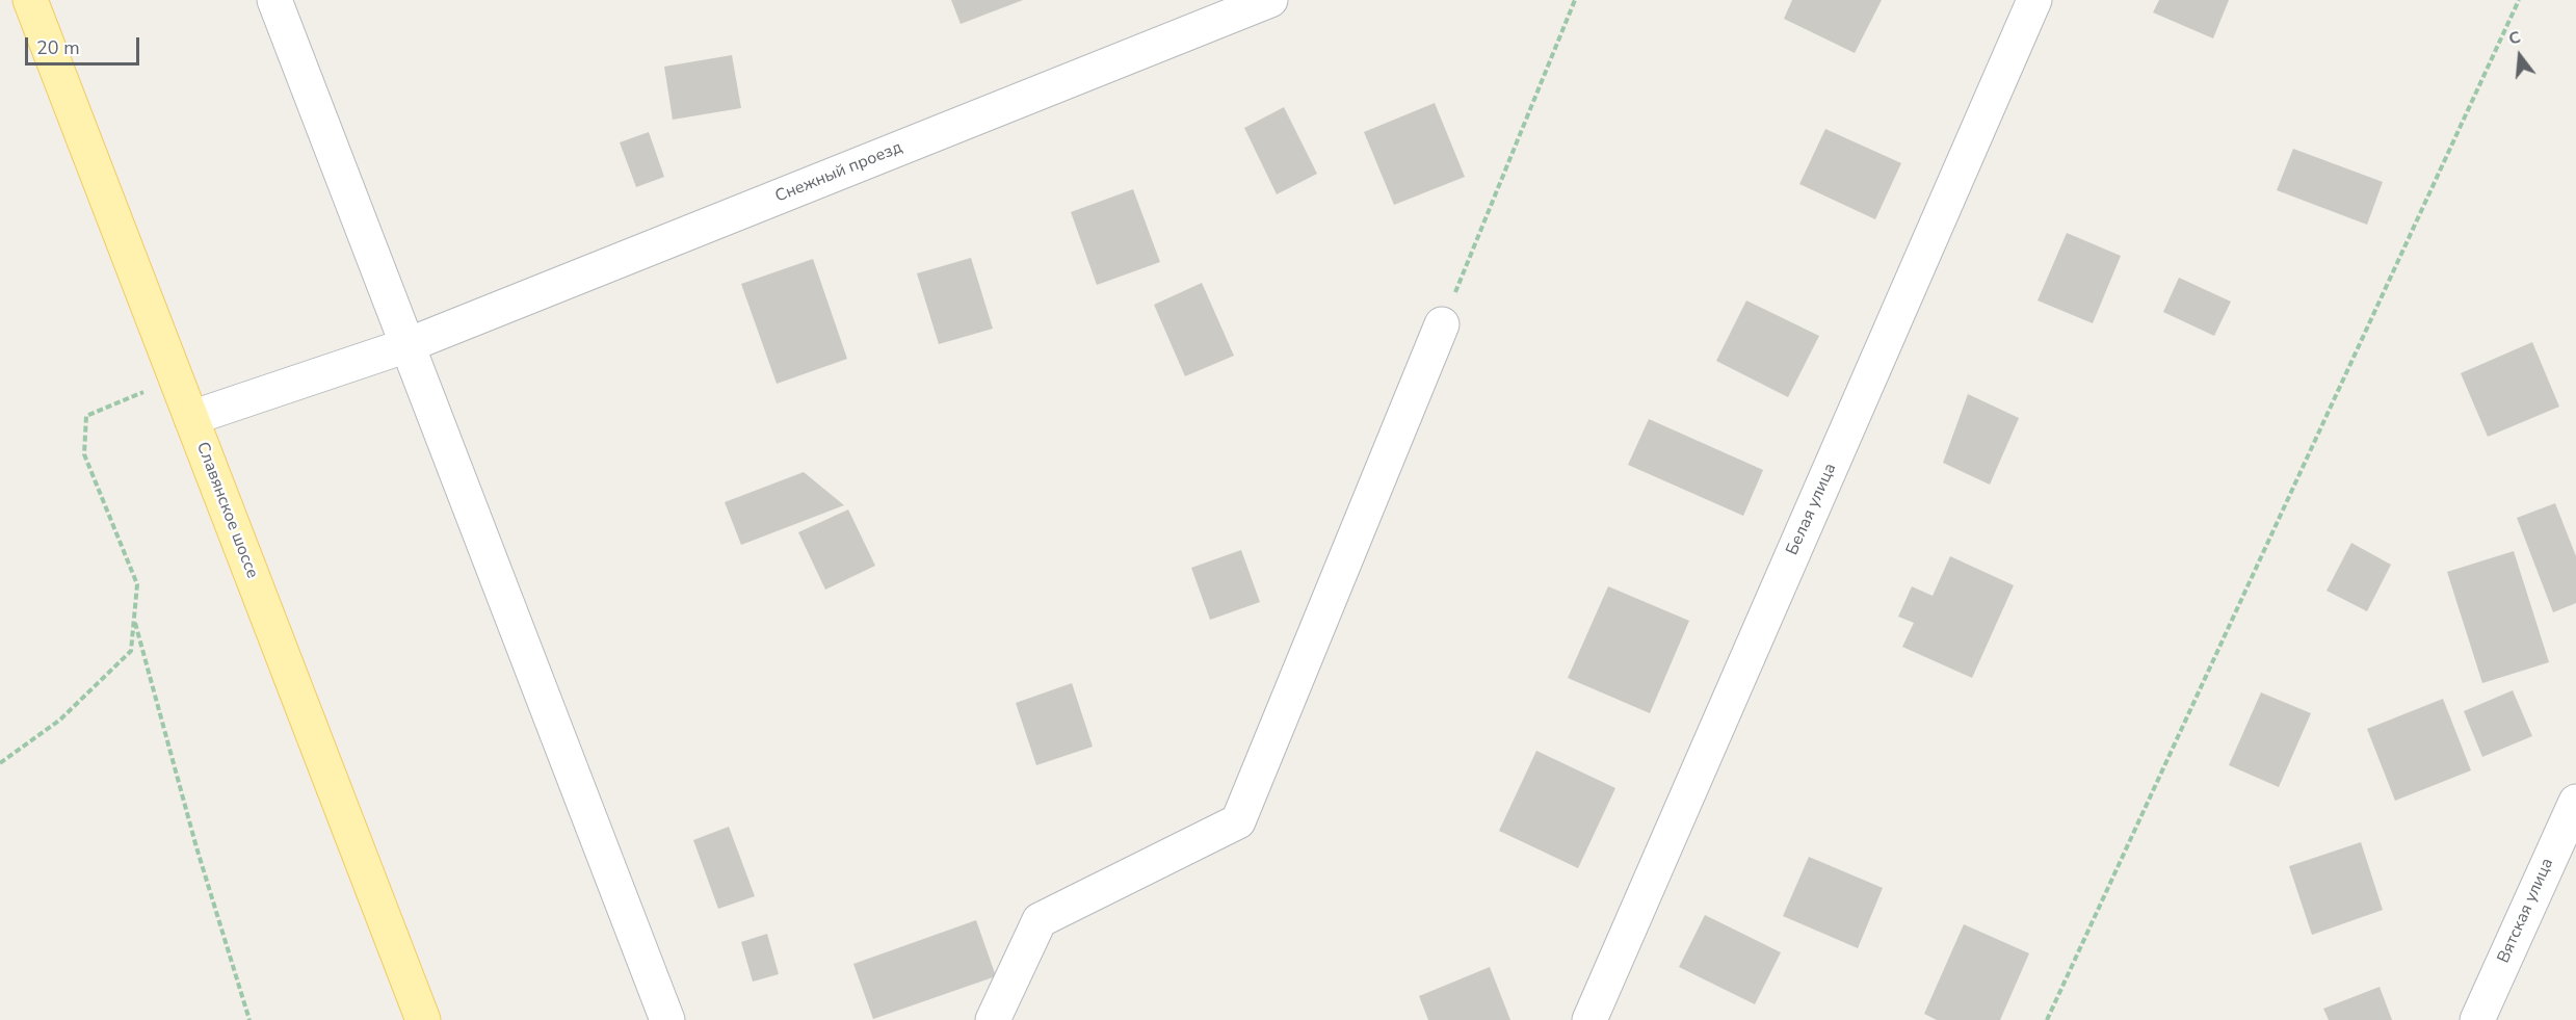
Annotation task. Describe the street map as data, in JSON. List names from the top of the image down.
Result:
{
  "streets": {
    "main road": ["Славянское шоссе"],
    "street": ["Снежный проезд", "Белая улица", "Вятская улица"]
  },
  "crossings": [
    ["Снежный проезд", "Славянское шоссе"]
  ],
  "scale_bar": "20 m",
  "north": "top"
}
